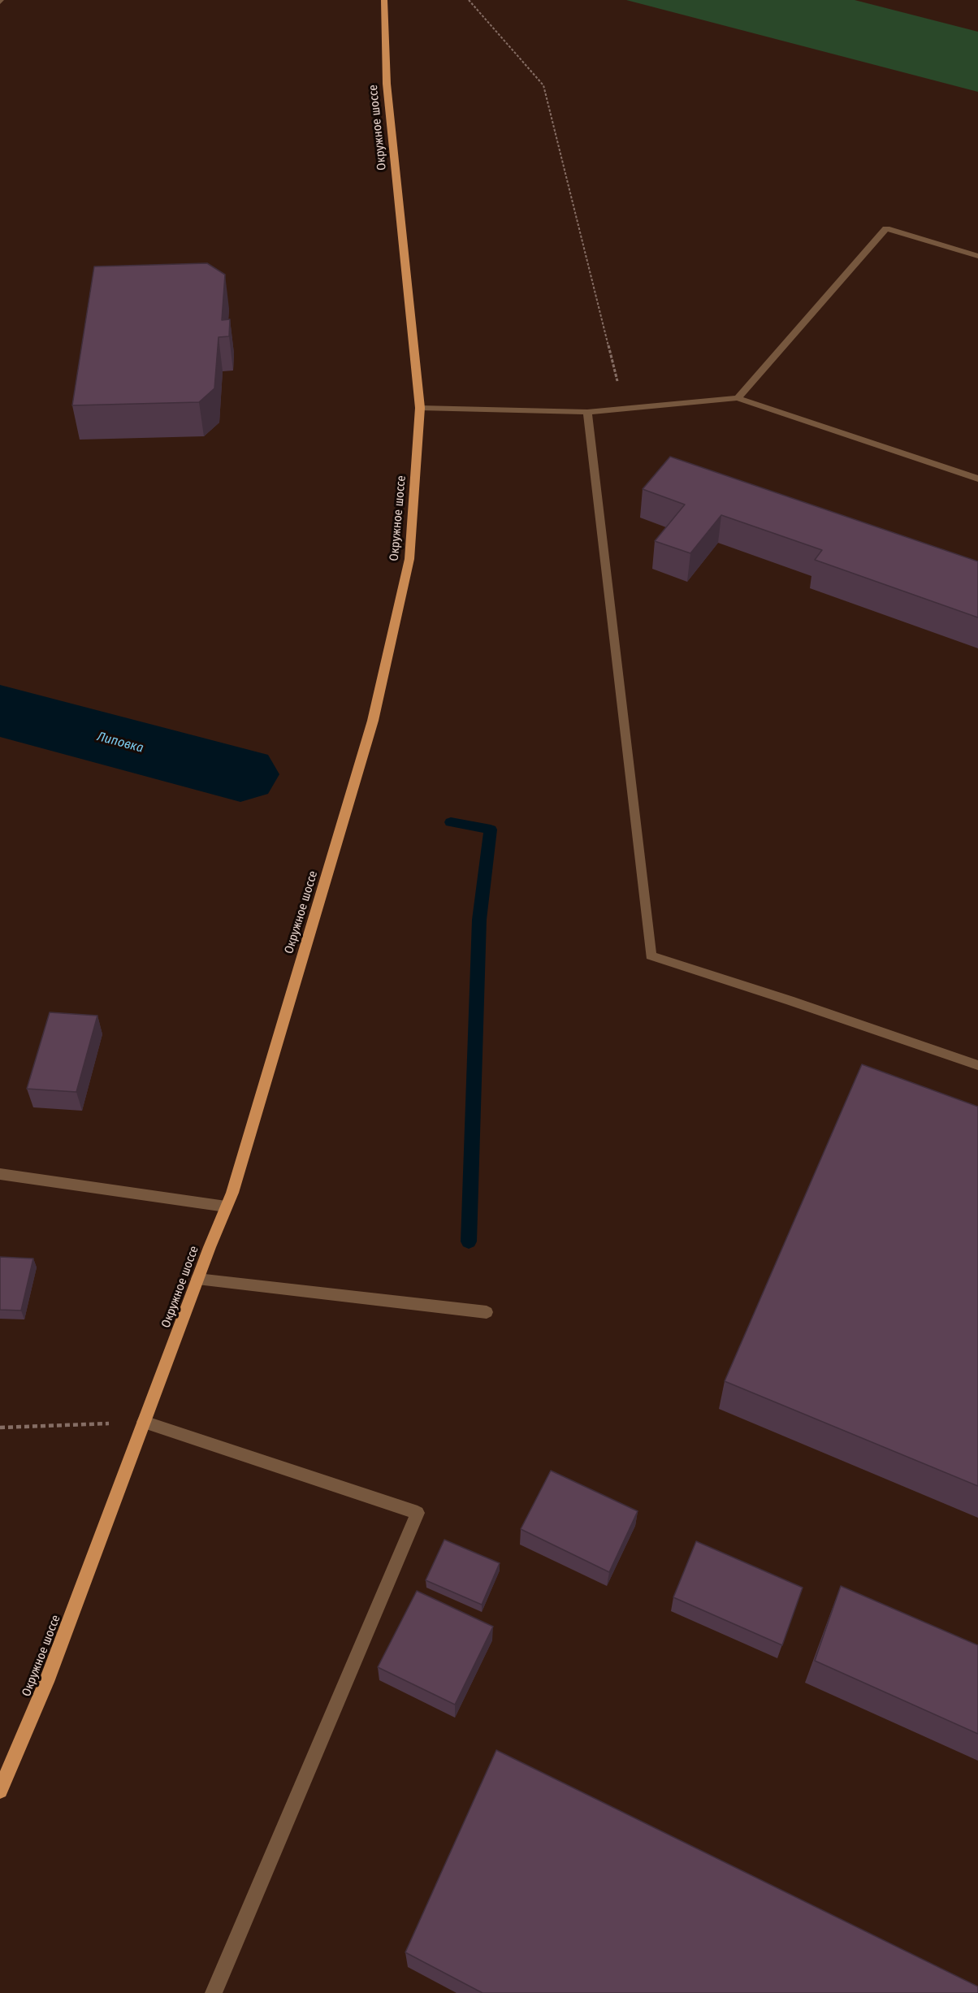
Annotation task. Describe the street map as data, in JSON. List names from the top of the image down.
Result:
{
  "streets": {
    "main road": ["Окружное шоссе"]
  },
  "water": ["Липовка"]
}
